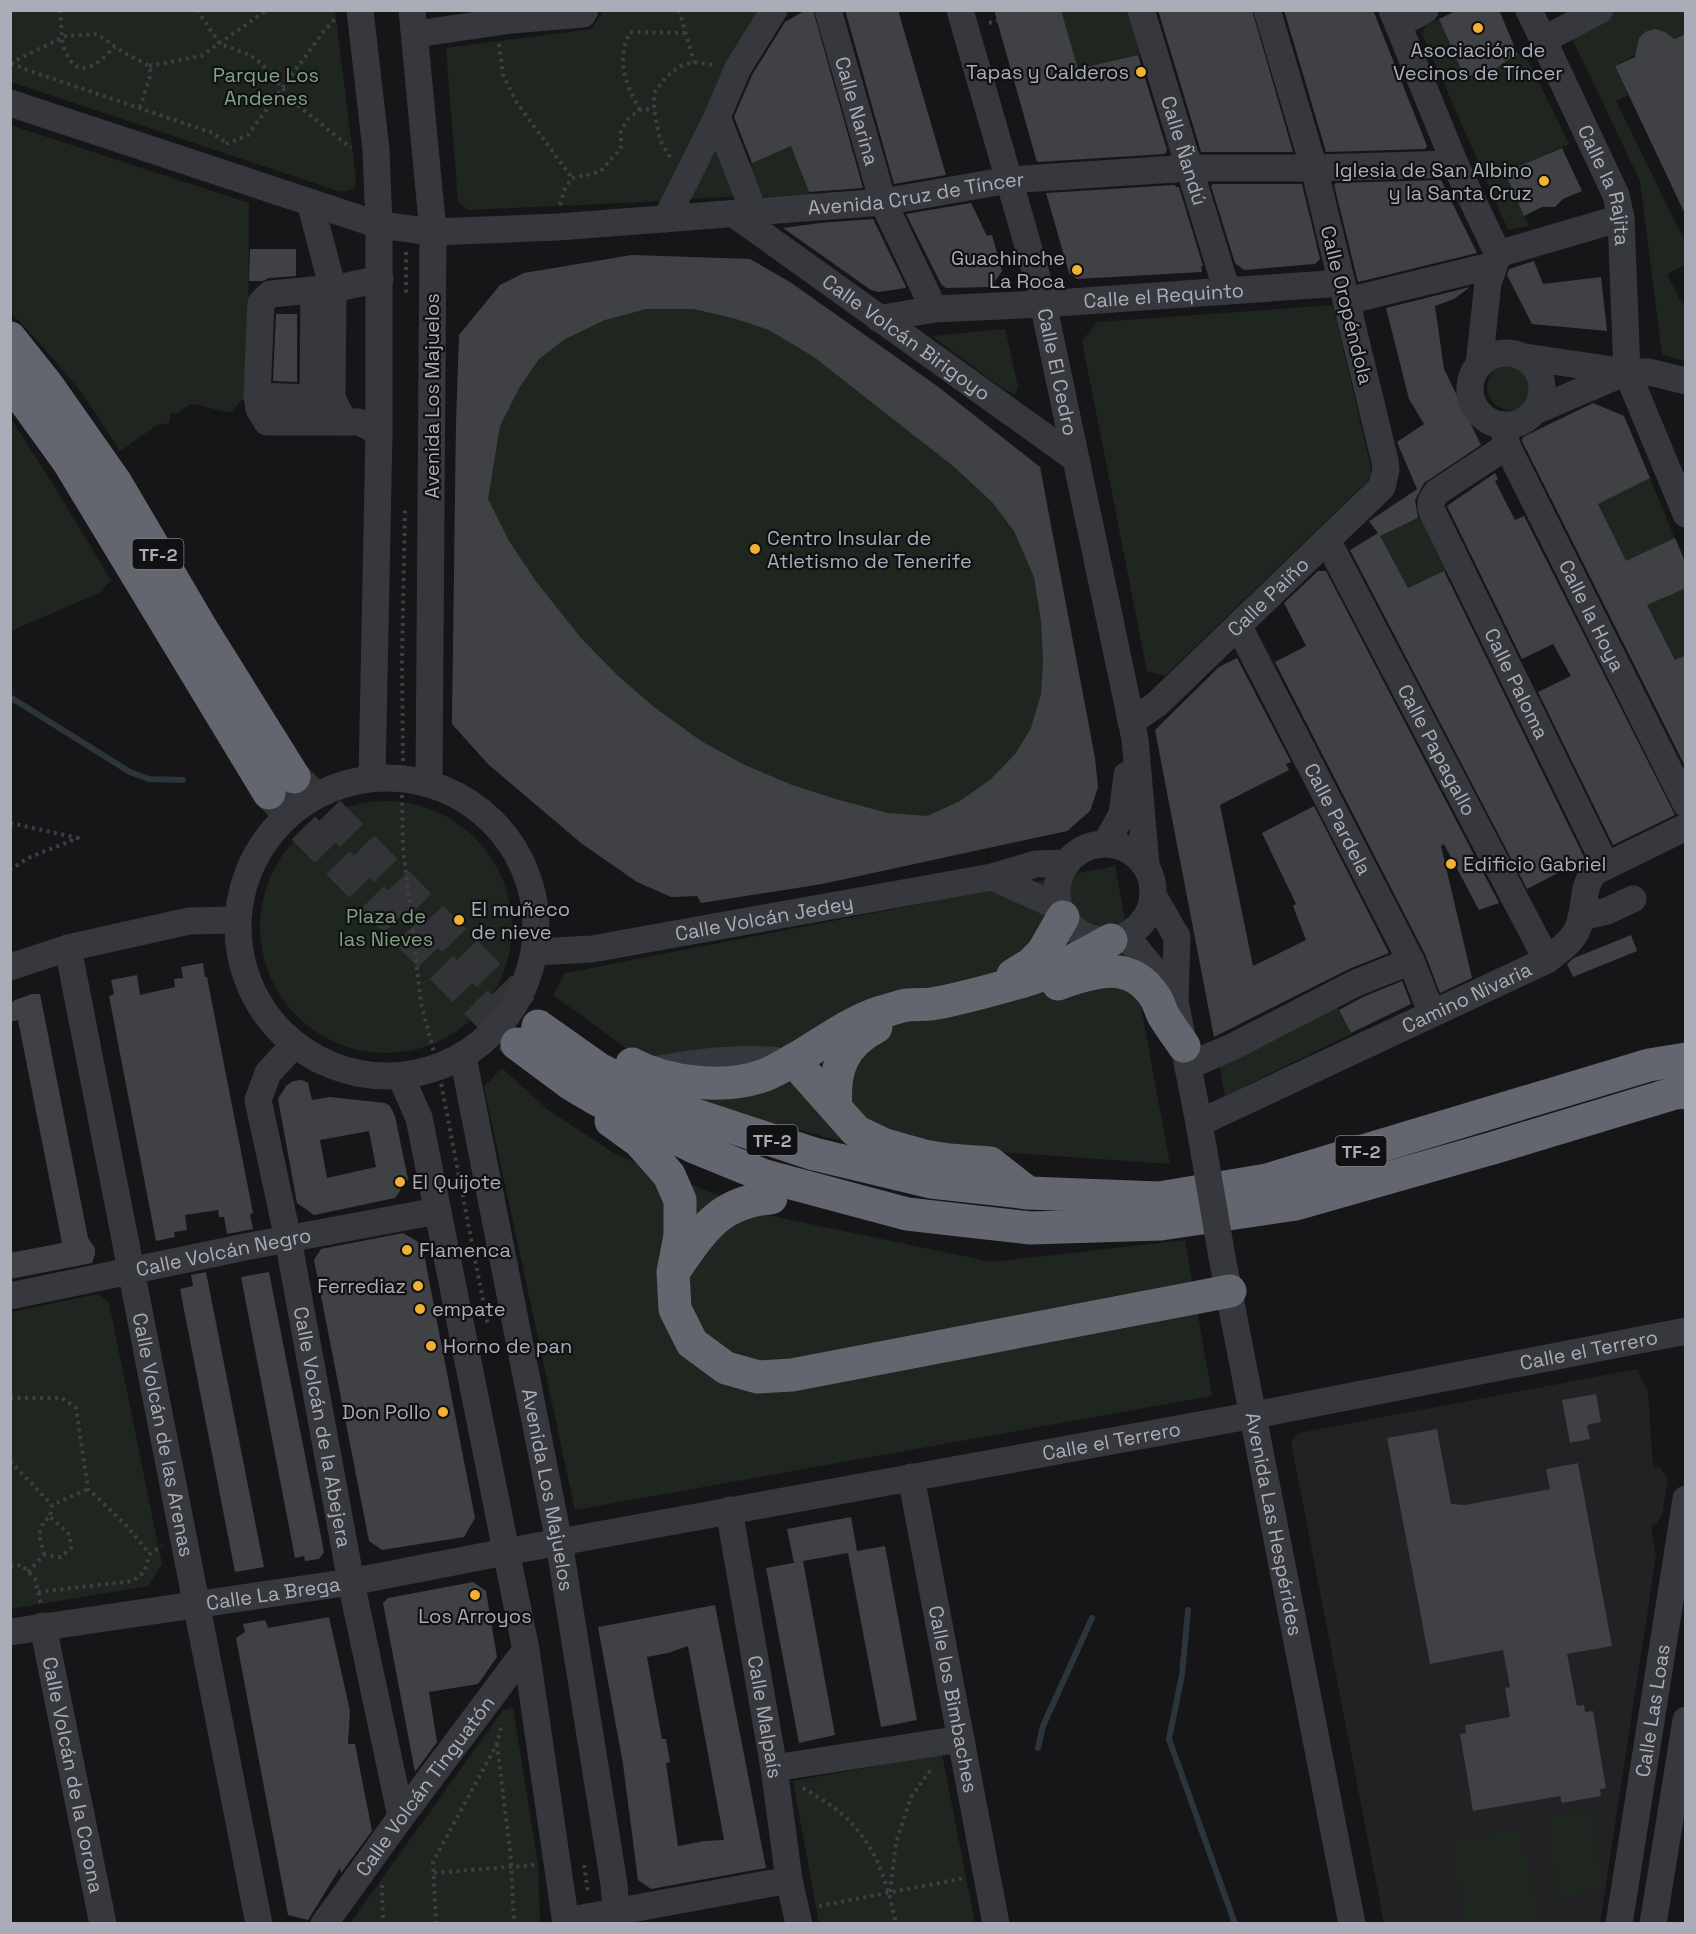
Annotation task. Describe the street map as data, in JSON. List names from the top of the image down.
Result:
{
  "streets": {
    "highway": ["TF-2"],
    "street": [
      "Calle Narina",
      "Calle Ñandú",
      "Calle la Rajita",
      "Avenida Cruz de Tíncer",
      "Calle el Requinto",
      "Calle Oropéndola",
      "Calle Volcán Birigoyo",
      "Calle El Cedro",
      "Avenida Los Majuelos",
      "Calle Paiño",
      "Calle la Hoya",
      "Calle Paloma",
      "Calle Papagallo",
      "Calle Pardela",
      "Calle Volcán Jedey",
      "Camino Nivaria",
      "Calle Volcán Negro",
      "Calle el Terrero",
      "Calle Volcán de la Abejera",
      "Calle Volcán de las Arenas",
      "Avenida Las Hespérides",
      "Calle La Brega",
      "Calle los Bimbaches",
      "Calle Las Loas",
      "Calle Malpaís",
      "Calle Volcán de la Corona",
      "Calle Volcán Tinguatón"
    ]
  },
  "crossings": [
    ["Calle Narina", "Avenida Cruz de Tíncer"],
    ["Calle Narina", "Calle el Requinto"],
    ["Calle Ñandú", "Avenida Cruz de Tíncer"],
    ["Calle Ñandú", "Calle el Requinto"],
    ["Calle la Rajita", "Calle el Requinto"],
    ["Avenida Cruz de Tíncer", "Calle Oropéndola"],
    ["Avenida Cruz de Tíncer", "Calle Volcán Birigoyo"],
    ["Avenida Cruz de Tíncer", "Calle El Cedro"],
    ["Avenida Cruz de Tíncer", "Avenida Los Majuelos"],
    ["Calle el Requinto", "Calle Oropéndola"],
    ["Calle el Requinto", "Calle Volcán Birigoyo"],
    ["Calle el Requinto", "Calle El Cedro"],
    ["Calle Oropéndola", "Calle Paiño"],
    ["Calle Volcán Birigoyo", "Calle El Cedro"],
    ["Calle El Cedro", "Calle Paiño"],
    ["Calle El Cedro", "Calle Volcán Jedey"],
    ["Avenida Los Majuelos", "Calle el Terrero"],
    ["Avenida Los Majuelos", "Calle La Brega"],
    ["Calle Paiño", "Calle Papagallo"],
    ["Calle Paiño", "Calle Pardela"],
    ["Calle la Hoya", "Calle Paloma"],
    ["Calle Paloma", "Camino Nivaria"],
    ["Calle Papagallo", "Camino Nivaria"],
    ["Calle Pardela", "Camino Nivaria"],
    ["Camino Nivaria", "Avenida Las Hespérides"],
    ["Calle Volcán Negro", "Calle Volcán de la Abejera"],
    ["Calle Volcán Negro", "Calle Volcán de las Arenas"],
    ["Calle el Terrero", "Avenida Las Hespérides"],
    ["Calle el Terrero", "Calle La Brega"],
    ["Calle el Terrero", "Calle los Bimbaches"],
    ["Calle el Terrero", "Calle Malpaís"],
    ["Calle Volcán de la Abejera", "Calle La Brega"],
    ["Calle Volcán de la Abejera", "Calle Volcán Tinguatón"],
    ["Calle Volcán de las Arenas", "Calle La Brega"],
    ["Calle La Brega", "Calle Volcán de la Corona"]
  ],
  "parks": ["Parque Los Andenes", "Plaza de las Nieves"],
  "places": [
    "Asociación de Vecinos de Tíncer",
    "Tapas y Calderos",
    "Iglesia de San Albino y la Santa Cruz",
    "Guachinche La Roca",
    "Centro Insular de Atletismo de Tenerife",
    "Edificio Gabriel",
    "El muñeco de nieve",
    "El Quijote",
    "Flamenca",
    "Ferrediaz",
    "empate",
    "Horno de pan",
    "Don Pollo",
    "Los Arroyos"
  ]
}
